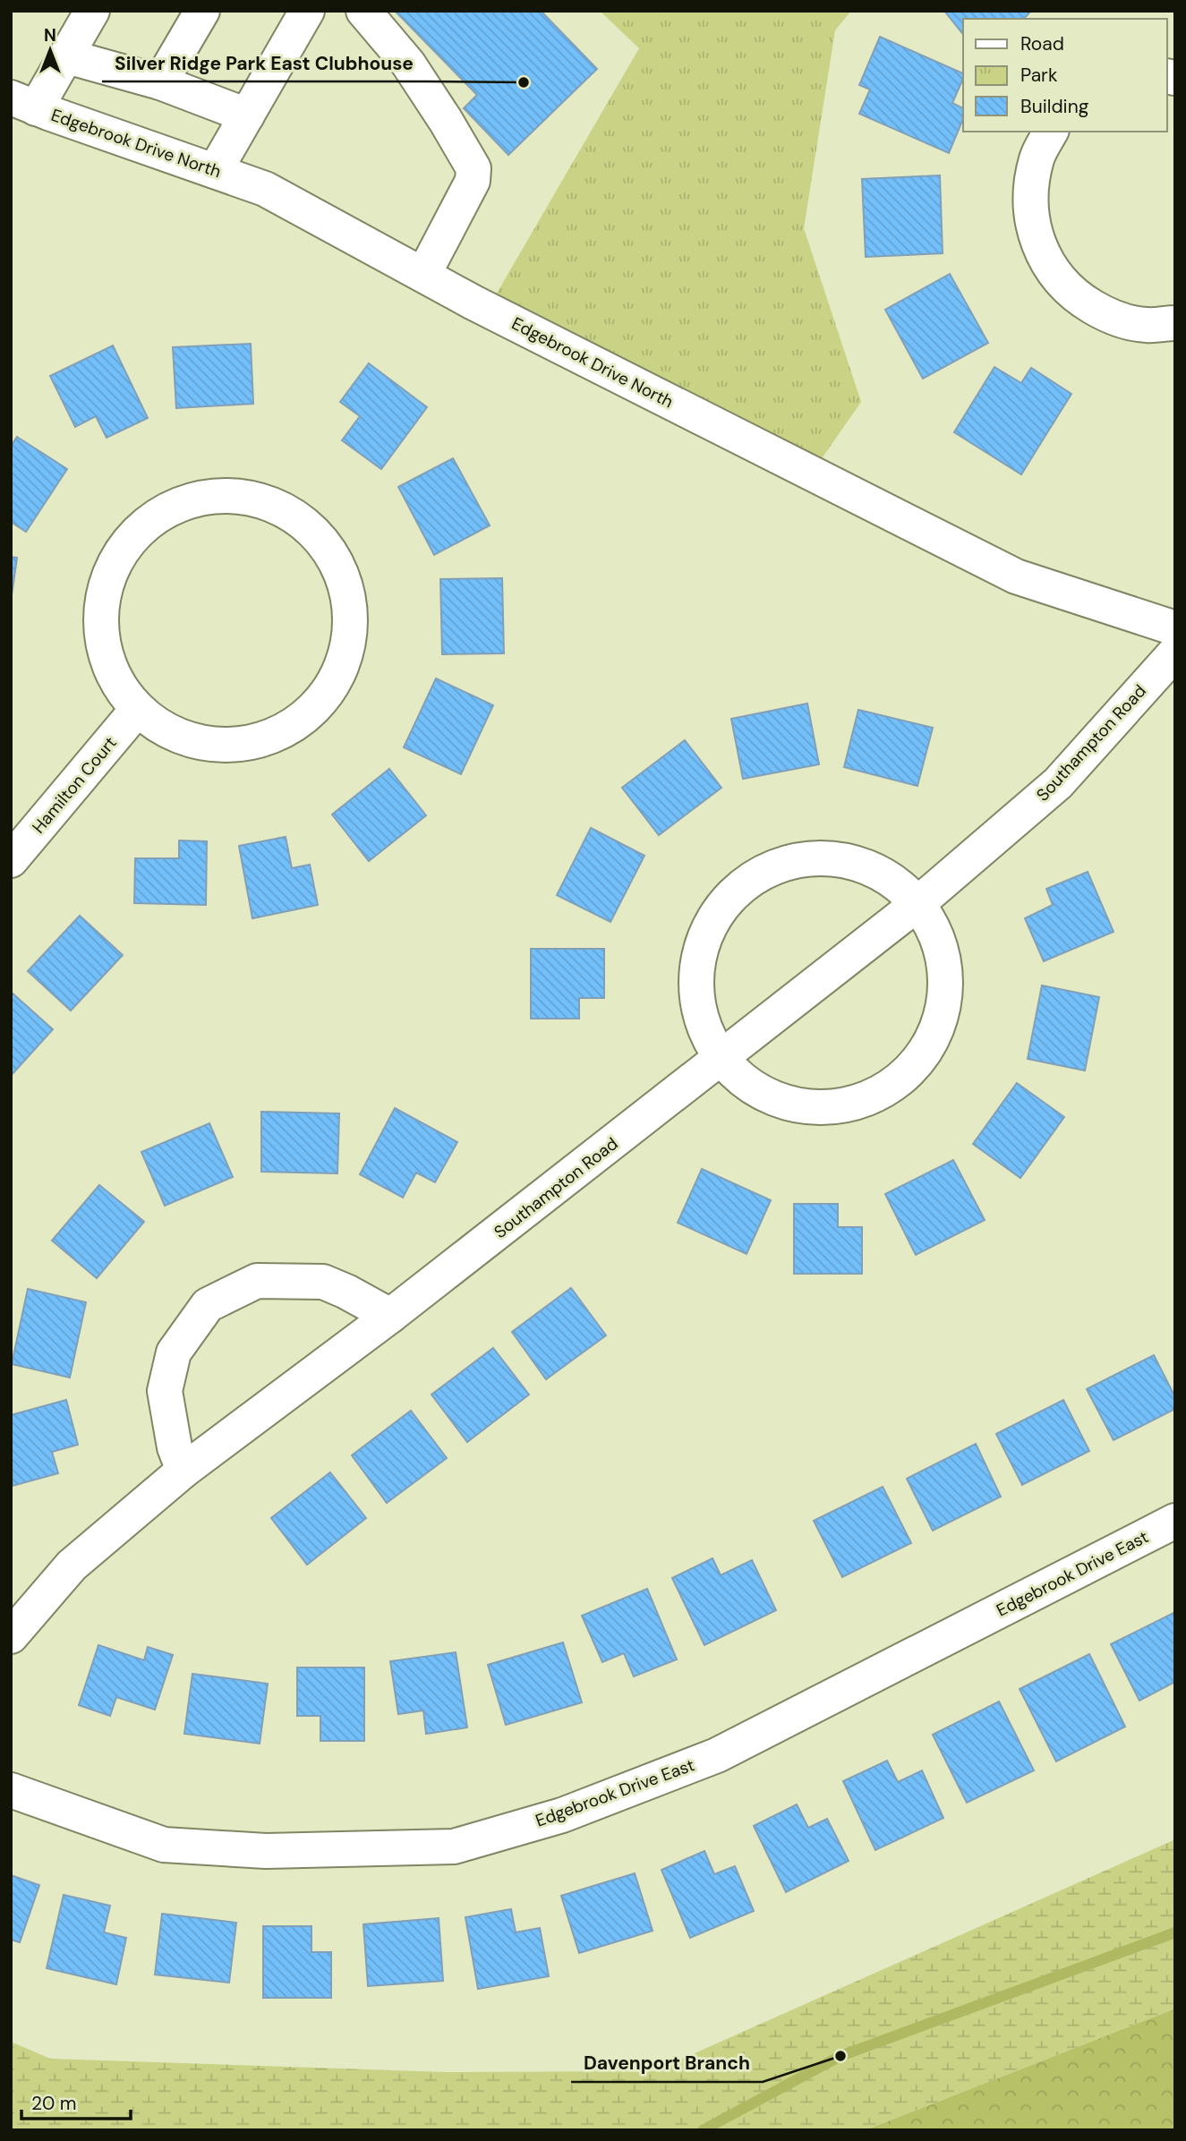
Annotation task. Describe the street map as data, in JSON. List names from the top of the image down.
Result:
{
  "streets": {
    "street": [
      "Edgebrook Drive North",
      "Southampton Road",
      "Hamilton Court",
      "Edgebrook Drive East"
    ]
  },
  "places": ["Silver Ridge Park East Clubhouse", "Davenport Branch"],
  "legend": ["Road", "Park", "Building"],
  "scale_bar": "20 m",
  "north": "top"
}
